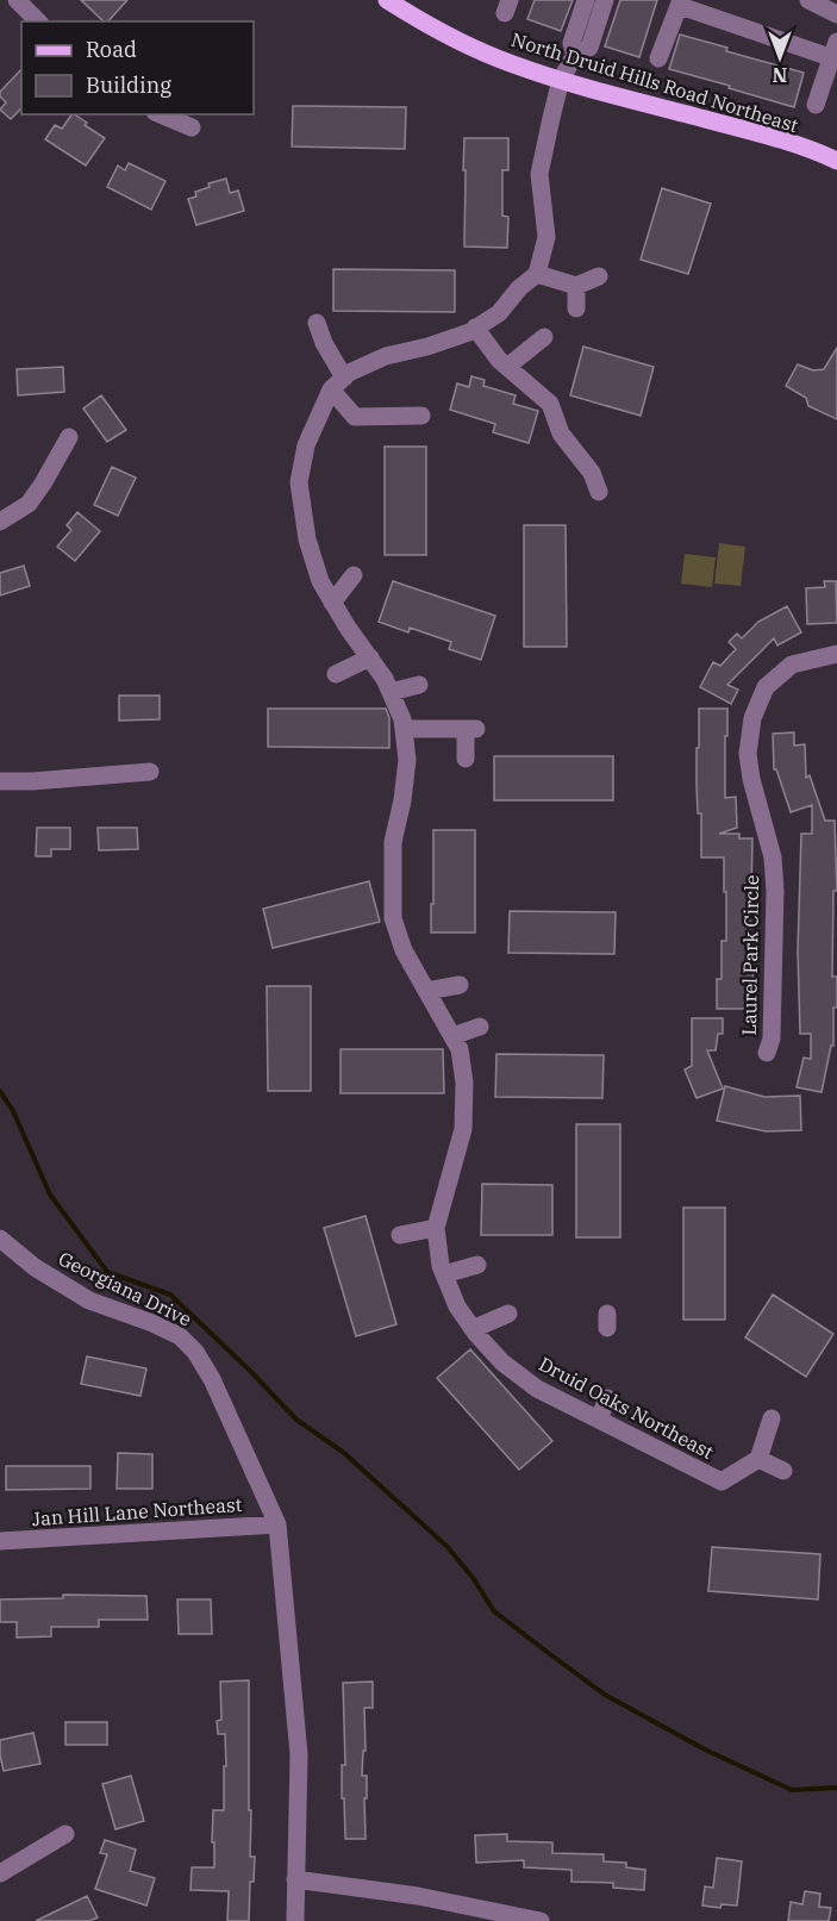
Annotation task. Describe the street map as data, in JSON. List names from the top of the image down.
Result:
{
  "streets": {
    "main road": ["North Druid Hills Road Northeast"],
    "street": [
      "Laurel Park Circle",
      "Georgiana Drive",
      "Druid Oaks Northeast",
      "Jan Hill Lane Northeast"
    ]
  },
  "crossings": [
    ["Georgiana Drive", "Jan Hill Lane Northeast"]
  ],
  "legend": ["Road", "Building"],
  "north": "bottom"
}
